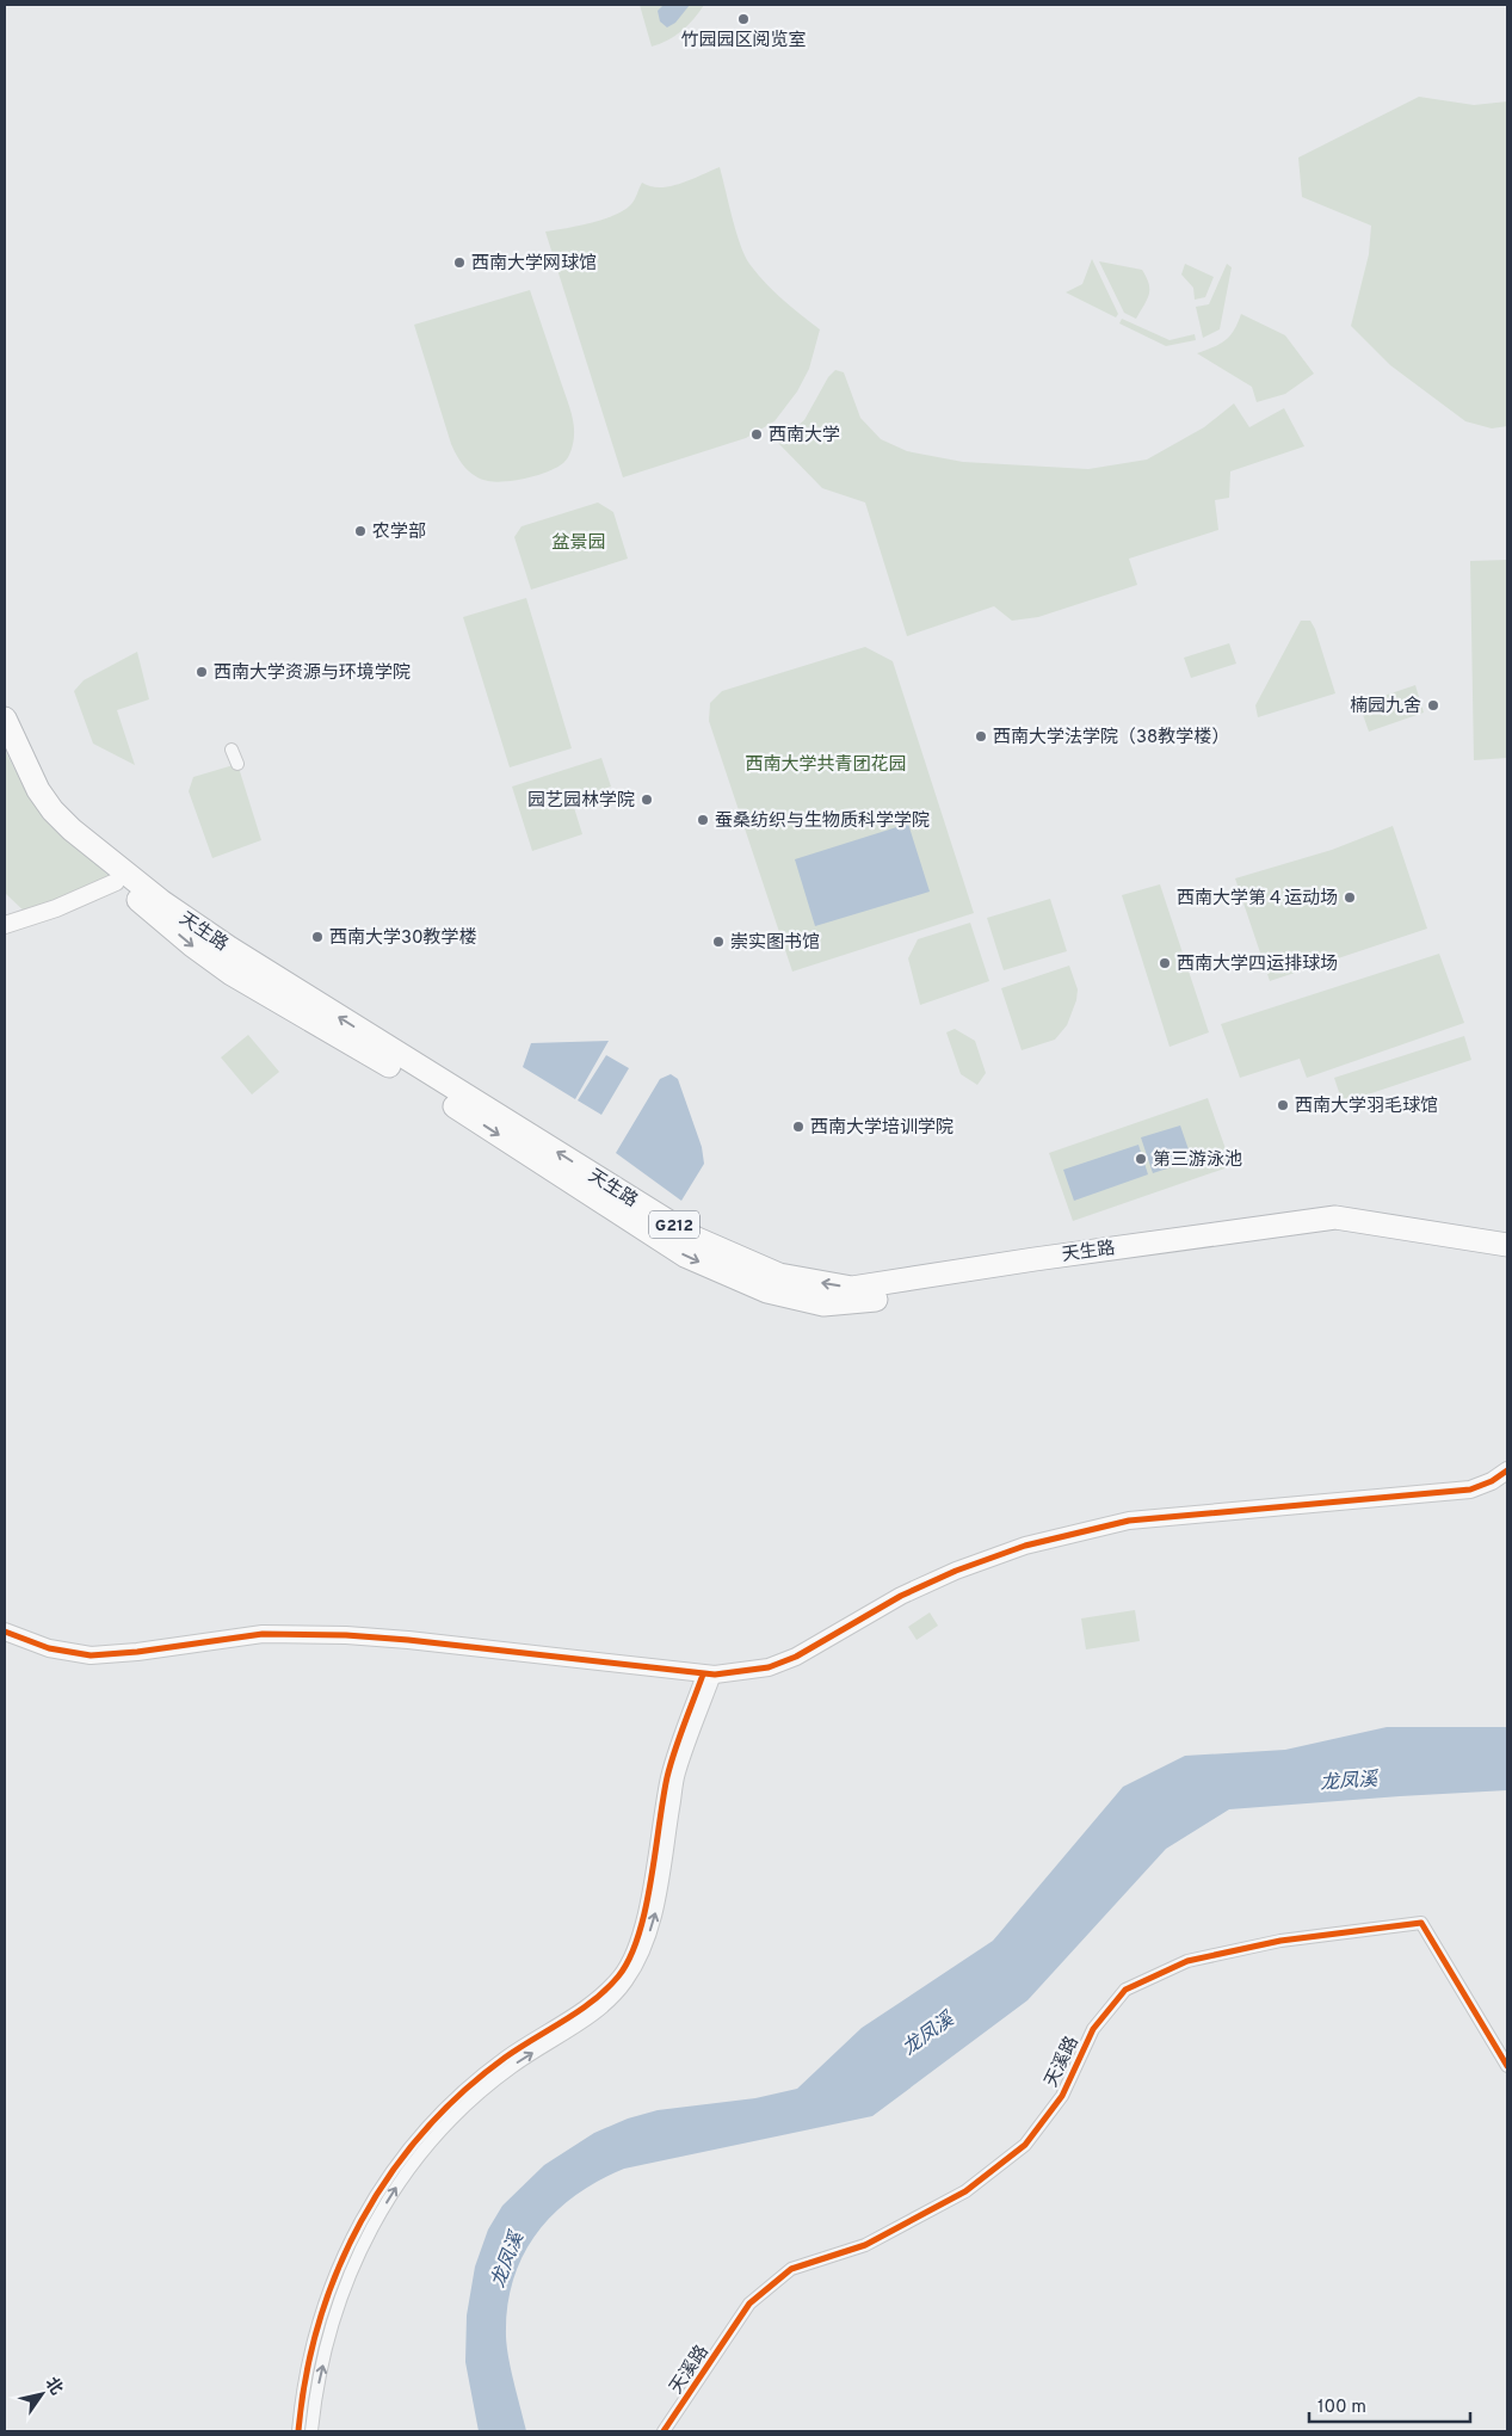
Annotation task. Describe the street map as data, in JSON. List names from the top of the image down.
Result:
{
  "streets": {
    "highway": ["天生路", "G212"],
    "street": ["天溪路"]
  },
  "water": ["龙凤溪"],
  "parks": ["盆景园", "西南大学共青团花园"],
  "places": [
    "竹园园区阅览室",
    "西南大学网球馆",
    "西南大学",
    "农学部",
    "西南大学资源与环境学院",
    "楠园九舍",
    "西南大学法学院（38教学楼）",
    "园艺园林学院",
    "蚕桑纺织与生物质科学学院",
    "西南大学第４运动场",
    "西南大学30教学楼",
    "崇实图书馆",
    "西南大学四运排球场",
    "西南大学羽毛球馆",
    "西南大学培训学院",
    "第三游泳池"
  ],
  "scale_bar": "100 m",
  "north": "top right"
}
